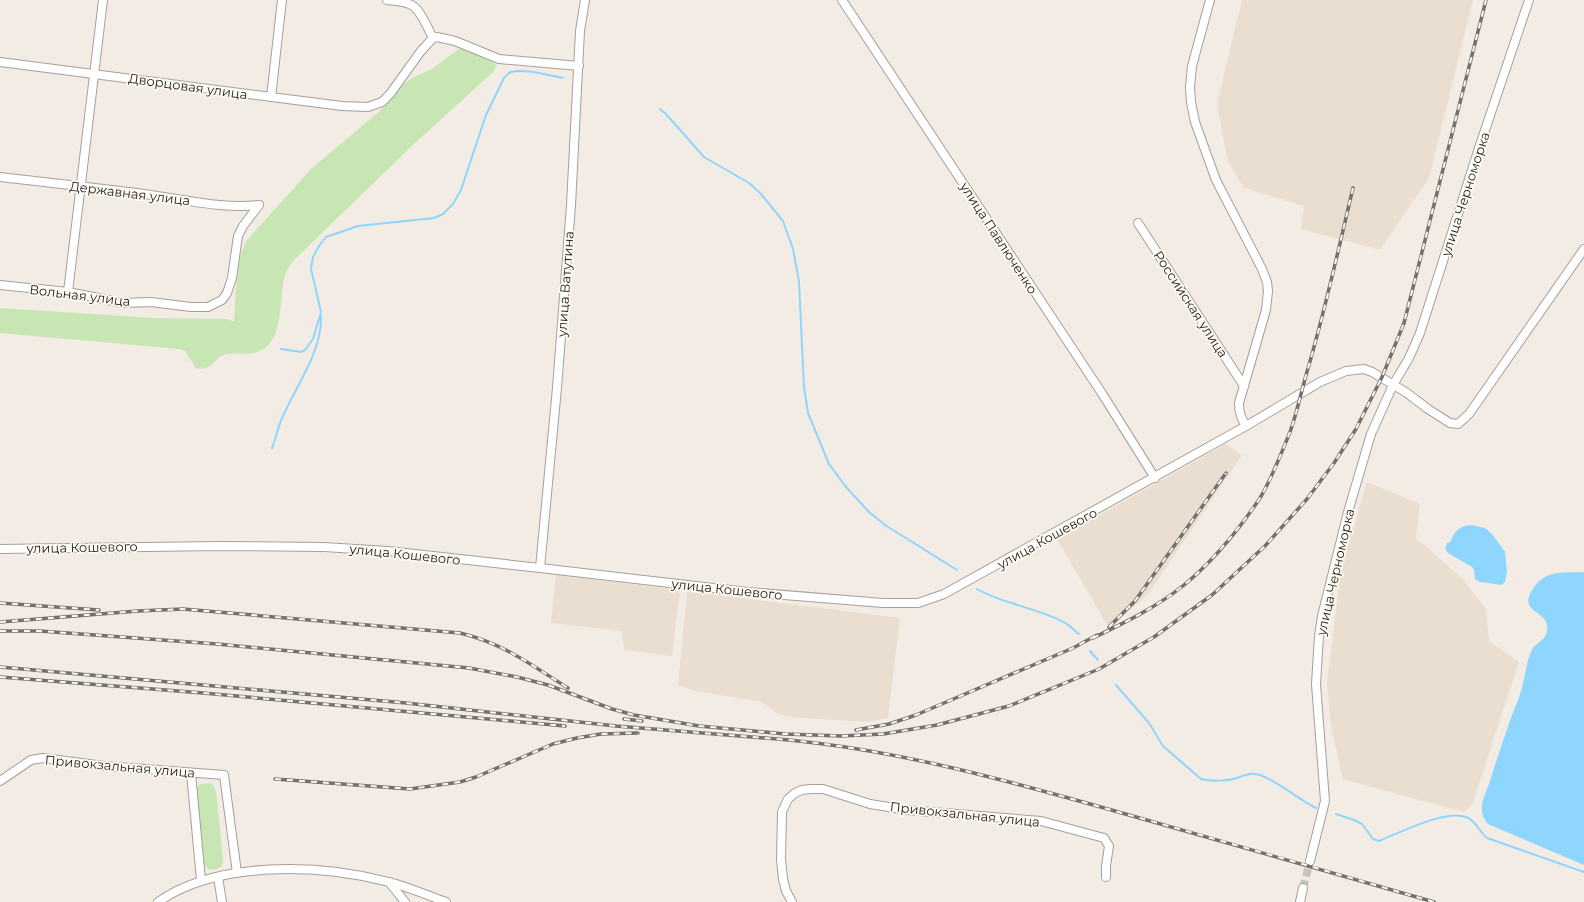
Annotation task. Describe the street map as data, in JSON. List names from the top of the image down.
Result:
{
  "streets": {
    "street": [
      "Дворцовая улица",
      "Державная улица",
      "улица Черноморка",
      "улица Павлюченко",
      "улица Ватутина",
      "Вольная улица",
      "Российская улица",
      "улица Кошевого",
      "Привокзальная улица"
    ]
  },
  "crossings": [
    ["Державная улица", "Вольная улица"],
    ["улица Черноморка", "улица Кошевого"],
    ["улица Павлюченко", "улица Кошевого"],
    ["улица Ватутина", "улица Кошевого"]
  ]
}
